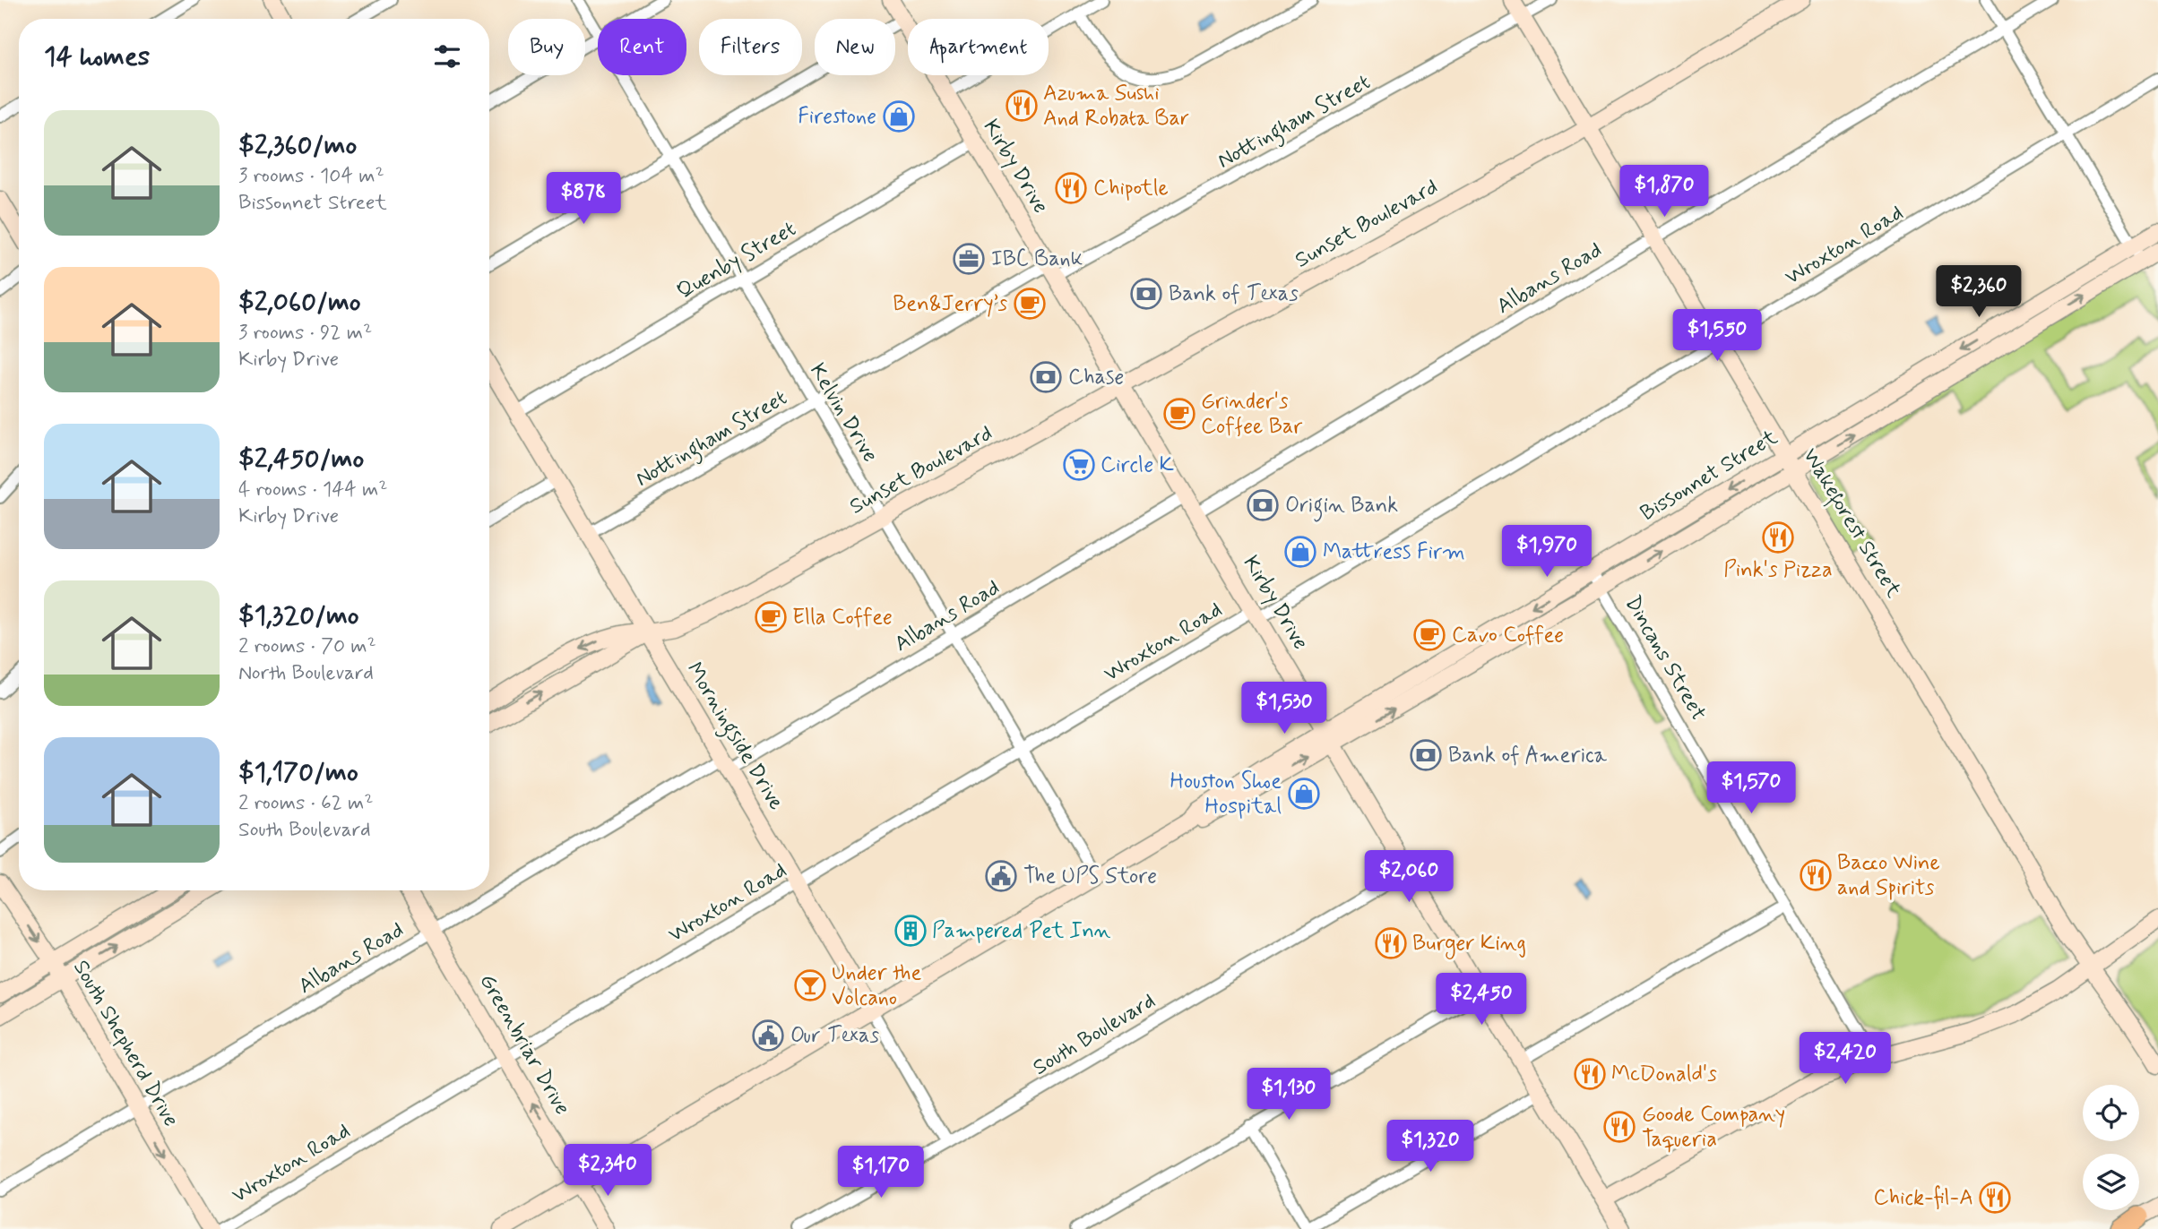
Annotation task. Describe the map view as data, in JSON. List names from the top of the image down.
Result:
{
  "streets": {
    "main road": [
      "Kirby Drive",
      "Sunset Boulevard",
      "Bissonnet Street",
      "Wakeforest Street",
      "Morningside Drive",
      "South Shepherd Drive",
      "Greenbriar Drive"
    ],
    "street": [
      "Nottingham Street",
      "Wroxton Road",
      "Quenby Street",
      "Albans Road",
      "Kelvin Drive",
      "Dincans Street",
      "South Boulevard"
    ]
  },
  "crossings": [
    ["Nottingham Street", "Kirby Drive"],
    ["Nottingham Street", "Kelvin Drive"],
    ["Nottingham Street", "Wakeforest Street"],
    ["Nottingham Street", "Morningside Drive"],
    ["Kirby Drive", "Sunset Boulevard"],
    ["Kirby Drive", "Wroxton Road"],
    ["Kirby Drive", "Quenby Street"],
    ["Kirby Drive", "Albans Road"],
    ["Kirby Drive", "Bissonnet Street"],
    ["Kirby Drive", "South Boulevard"],
    ["Sunset Boulevard", "Kelvin Drive"],
    ["Sunset Boulevard", "Wakeforest Street"],
    ["Sunset Boulevard", "Morningside Drive"],
    ["Wroxton Road", "Kelvin Drive"],
    ["Wroxton Road", "Wakeforest Street"],
    ["Wroxton Road", "Morningside Drive"],
    ["Wroxton Road", "Greenbriar Drive"],
    ["Quenby Street", "Kelvin Drive"],
    ["Quenby Street", "Morningside Drive"],
    ["Albans Road", "Kelvin Drive"],
    ["Albans Road", "Wakeforest Street"],
    ["Albans Road", "Morningside Drive"],
    ["Albans Road", "South Shepherd Drive"],
    ["Albans Road", "Greenbriar Drive"],
    ["Kelvin Drive", "Bissonnet Street"],
    ["Bissonnet Street", "Wakeforest Street"],
    ["Bissonnet Street", "Dincans Street"],
    ["Bissonnet Street", "Morningside Drive"],
    ["Bissonnet Street", "Greenbriar Drive"],
    ["Morningside Drive", "South Boulevard"]
  ],
  "one_way": ["South Shepherd Drive", "Greenbriar Drive"],
  "places": {
    "restaurant": [
      "Azuma Sushi And Robata Bar",
      "Chipotle",
      "Pink's Pizza",
      "Bacco Wine and Spirits",
      "Burger King",
      "McDonald's",
      "Goode Company Taqueria",
      "Chick-fil-A"
    ],
    "shop": ["Firestone", "Mattress Firm", "Houston Shoe Hospital"],
    "office": ["IBC Bank"],
    "bank": [
      "Bank of Texas",
      "Chase",
      "Origin Bank",
      "Bank of America"
    ],
    "cafe": [
      "Ben&Jerry’s",
      "Grinder's Coffee Bar",
      "Ella Coffee",
      "Cavo Coffee"
    ],
    "supermarket": ["Circle K"],
    "public building": ["The UPS Store", "Our Texas"],
    "building": ["Pampered Pet Inn"],
    "bar": ["Under the Volcano"]
  },
  "page": {
    "chip": [
      "Buy",
      "Rent",
      "Filters",
      "New",
      "Apartment"
    ],
    "heading": "14 homes",
    "list": [
      {
        "name": "$2,360/mo",
        "note": "3 rooms · 104 m² · Bissonnet Street"
      },
      {
        "name": "$2,060/mo",
        "note": "3 rooms · 92 m² · Kirby Drive"
      },
      {
        "name": "$2,450/mo",
        "note": "4 rooms · 144 m² · Kirby Drive"
      },
      {
        "name": "$1,320/mo",
        "note": "2 rooms · 70 m² · North Boulevard"
      },
      {
        "name": "$1,170/mo",
        "note": "2 rooms · 62 m² · South Boulevard"
      }
    ],
    "price": [
      "$1,870",
      "$878",
      "$2,360",
      "$1,550",
      "$1,970",
      "$1,530",
      "$1,570",
      "$2,060",
      "$2,450",
      "$2,420",
      "$1,130",
      "$1,320",
      "$2,340",
      "$1,170"
    ]
  }
}
